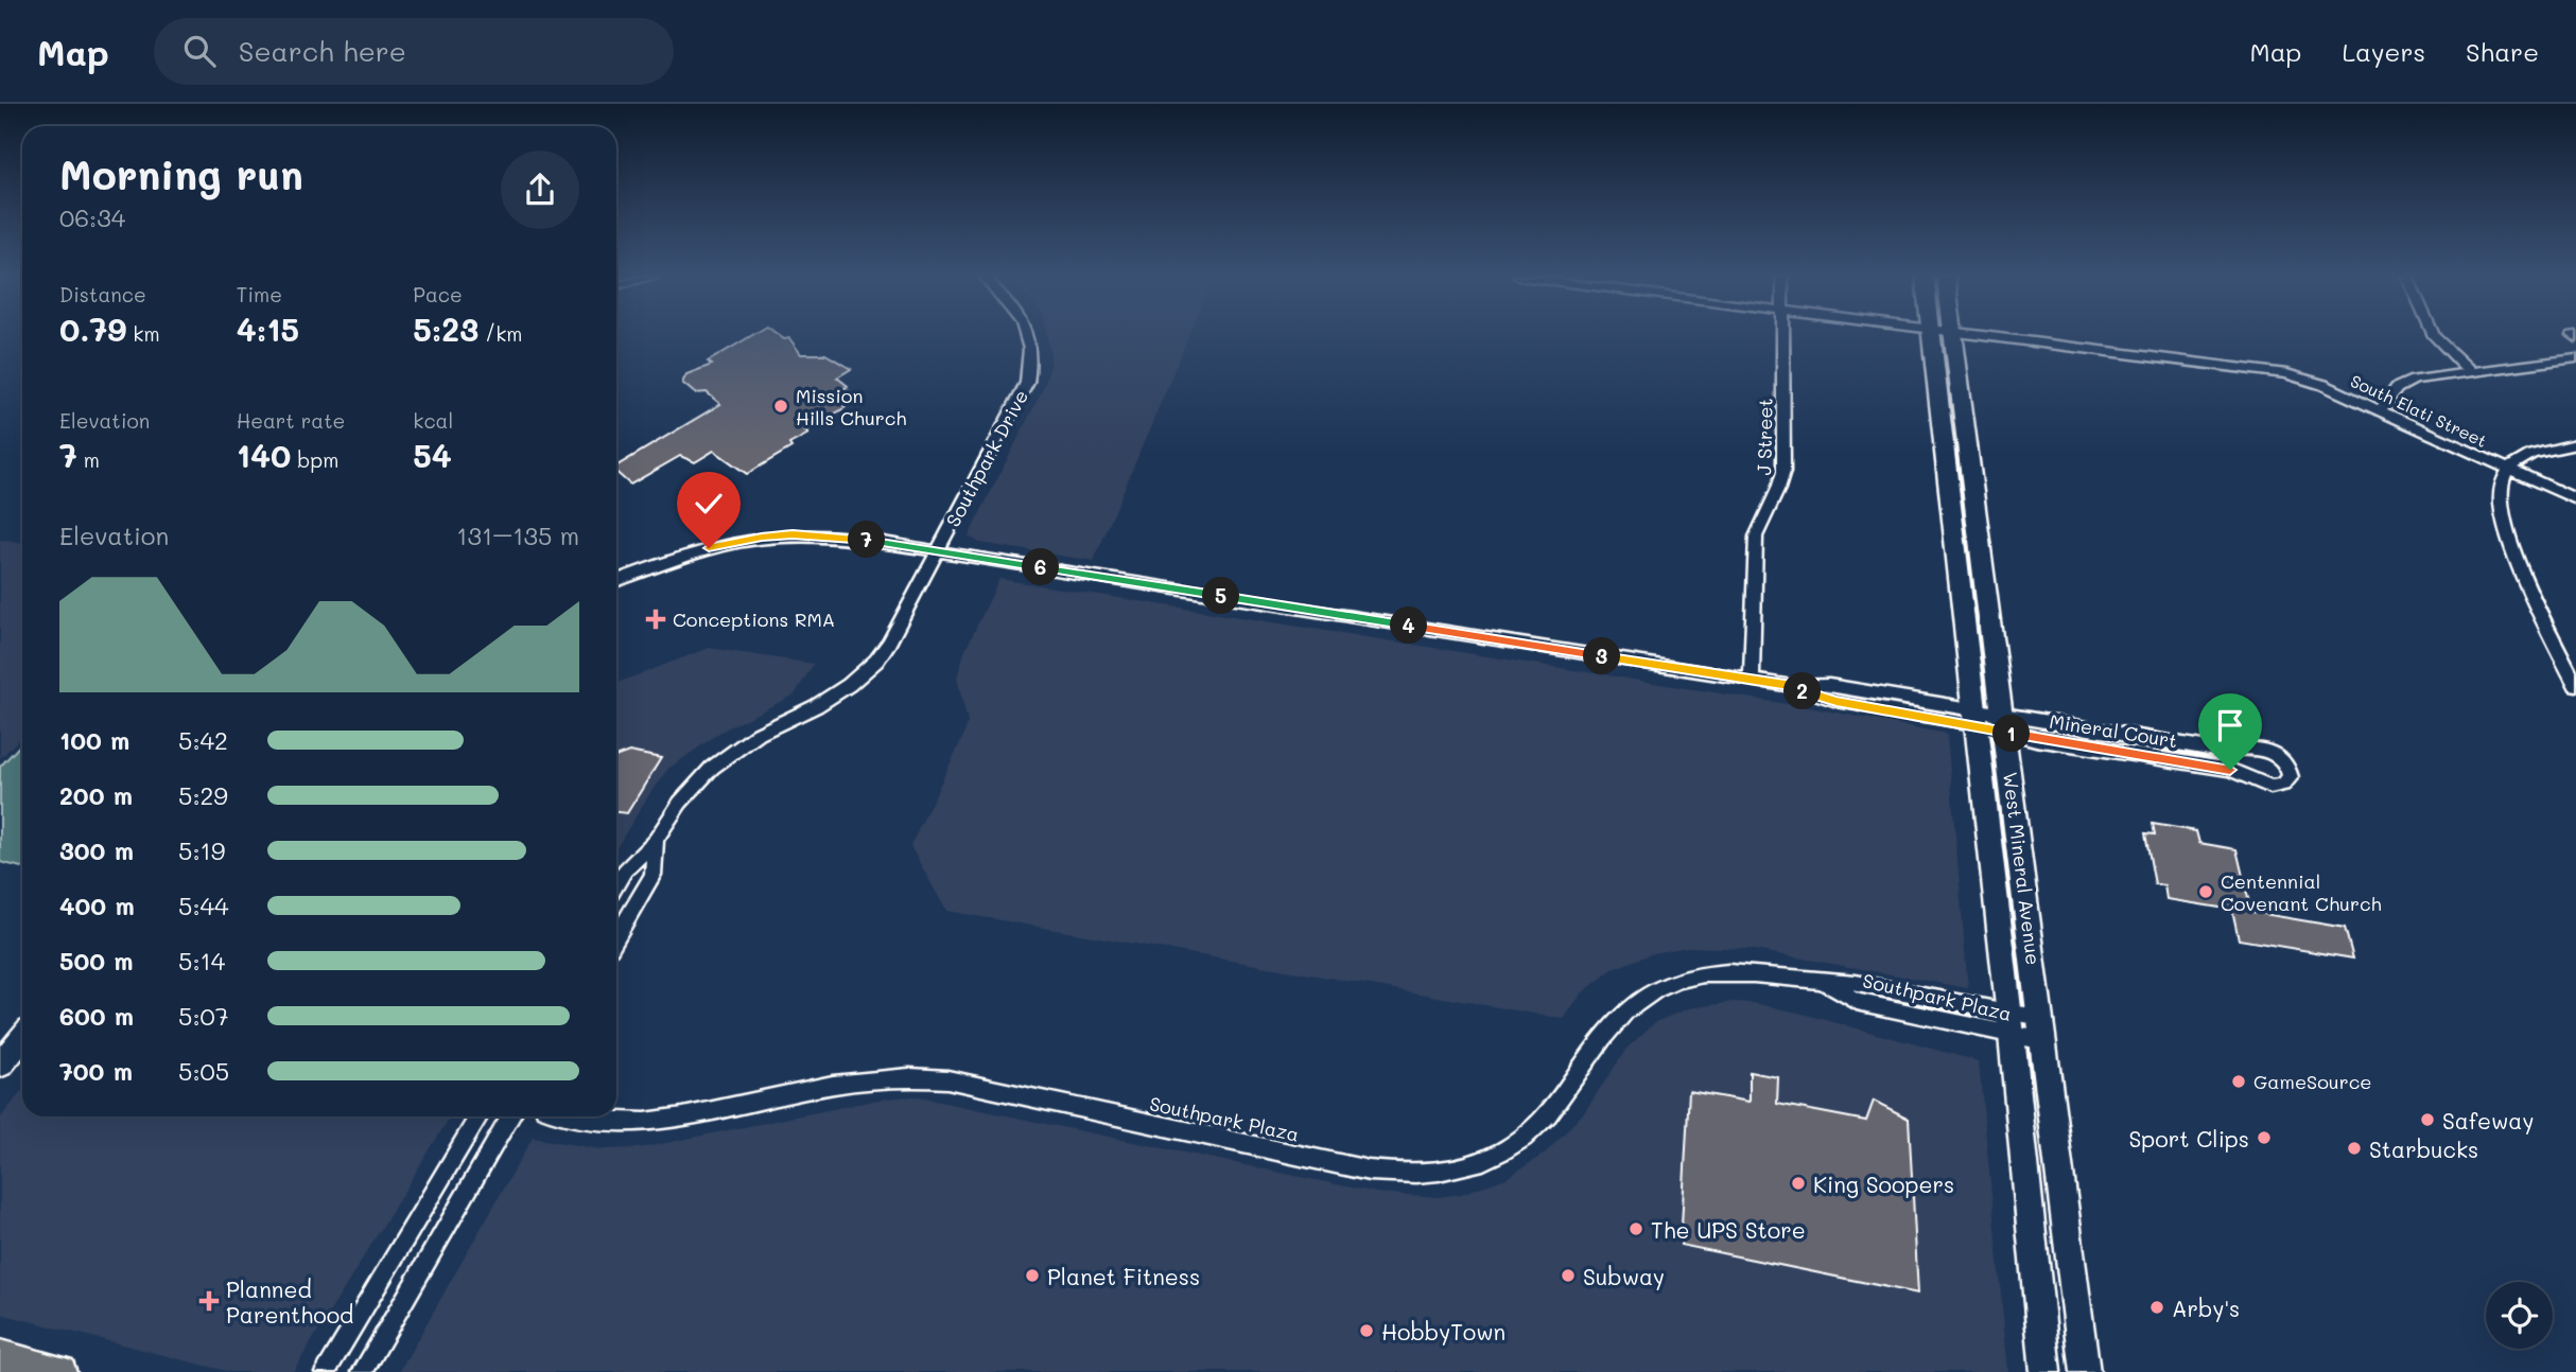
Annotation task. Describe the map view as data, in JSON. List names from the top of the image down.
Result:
{
  "streets": {
    "main road": ["West Mineral Avenue"],
    "street": [
      "South Elati Street",
      "J Street",
      "Southpark Drive",
      "Mineral Court",
      "Southpark Plaza"
    ]
  },
  "crossings": [
    ["J Street", "Mineral Court"],
    ["Southpark Drive", "Mineral Court"],
    ["Mineral Court", "West Mineral Avenue"],
    ["West Mineral Avenue", "Southpark Plaza"]
  ],
  "places": {
    "other": [
      "Mission Hills Church",
      "Centennial Covenant Church",
      "GameSource",
      "Safeway",
      "Sport Clips",
      "Starbucks",
      "King Soopers",
      "The UPS Store",
      "Planet Fitness",
      "Subway",
      "Arby's",
      "HobbyTown"
    ],
    "health": ["Conceptions RMA", "Planned Parenthood"]
  },
  "page": {
    "header": "Map",
    "search": "Search here",
    "nav": ["Map", "Layers", "Share"],
    "heading": ["Morning run", "06:34"],
    "stats": [
      ["Distance", "0.79 km"],
      ["Time", "4:15"],
      ["Pace", "5:23 /km"],
      ["Elevation", "7 m"],
      ["Heart rate", "140 bpm"],
      ["kcal", "54"]
    ],
    "chart": ["Elevation", "131–135 m"],
    "pins": [
      "7",
      "6",
      "5",
      "4",
      "3",
      "2",
      "1"
    ],
    "list": [
      {
        "name": "100 m",
        "note": "5:42"
      },
      {
        "name": "200 m",
        "note": "5:29"
      },
      {
        "name": "300 m",
        "note": "5:19"
      },
      {
        "name": "400 m",
        "note": "5:44"
      },
      {
        "name": "500 m",
        "note": "5:14"
      },
      {
        "name": "600 m",
        "note": "5:07"
      },
      {
        "name": "700 m",
        "note": "5:05"
      }
    ]
  }
}
